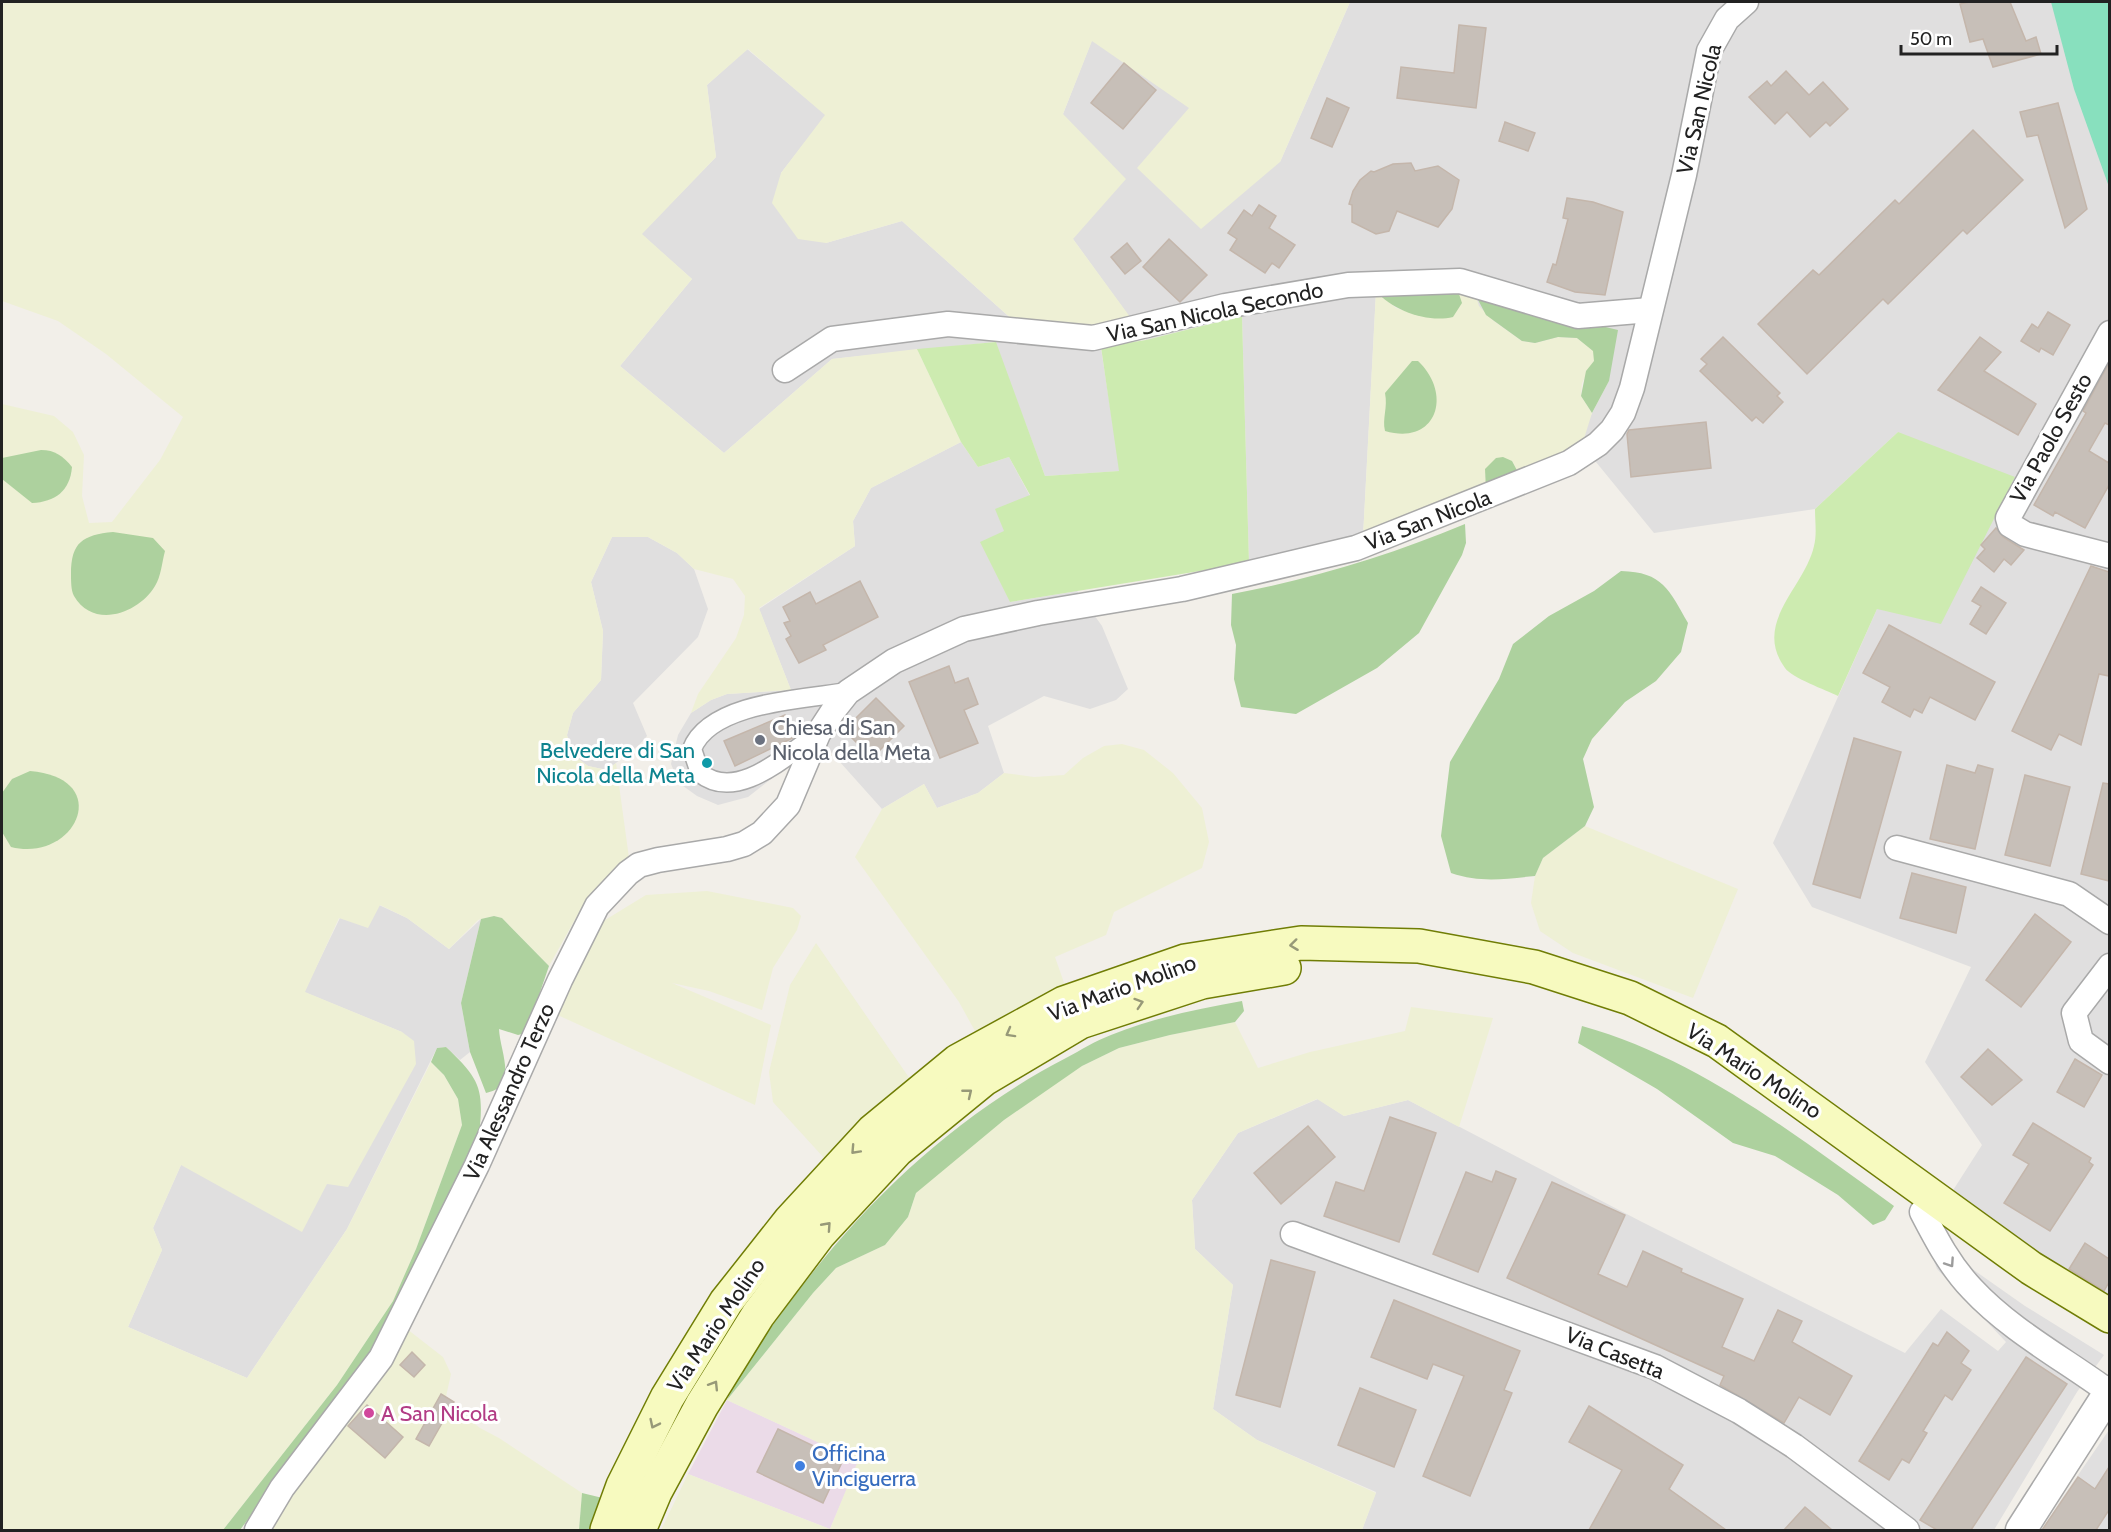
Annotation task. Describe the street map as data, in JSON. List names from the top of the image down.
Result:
{
  "streets": {
    "main road": ["Via Mario Molino"],
    "street": [
      "Via San Nicola",
      "Via San Nicola Secondo",
      "Via Paolo Sesto",
      "Via Alessandro Terzo",
      "Via Casetta"
    ]
  },
  "crossings": [
    ["Via San Nicola", "Via San Nicola Secondo"],
    ["Via San Nicola", "Via Alessandro Terzo"]
  ],
  "places": [
    "Chiesa di San Nicola della Meta",
    "Belvedere di San Nicola della Meta",
    "A San Nicola",
    "Officina Vinciguerra"
  ],
  "scale_bar": "50 m"
}
